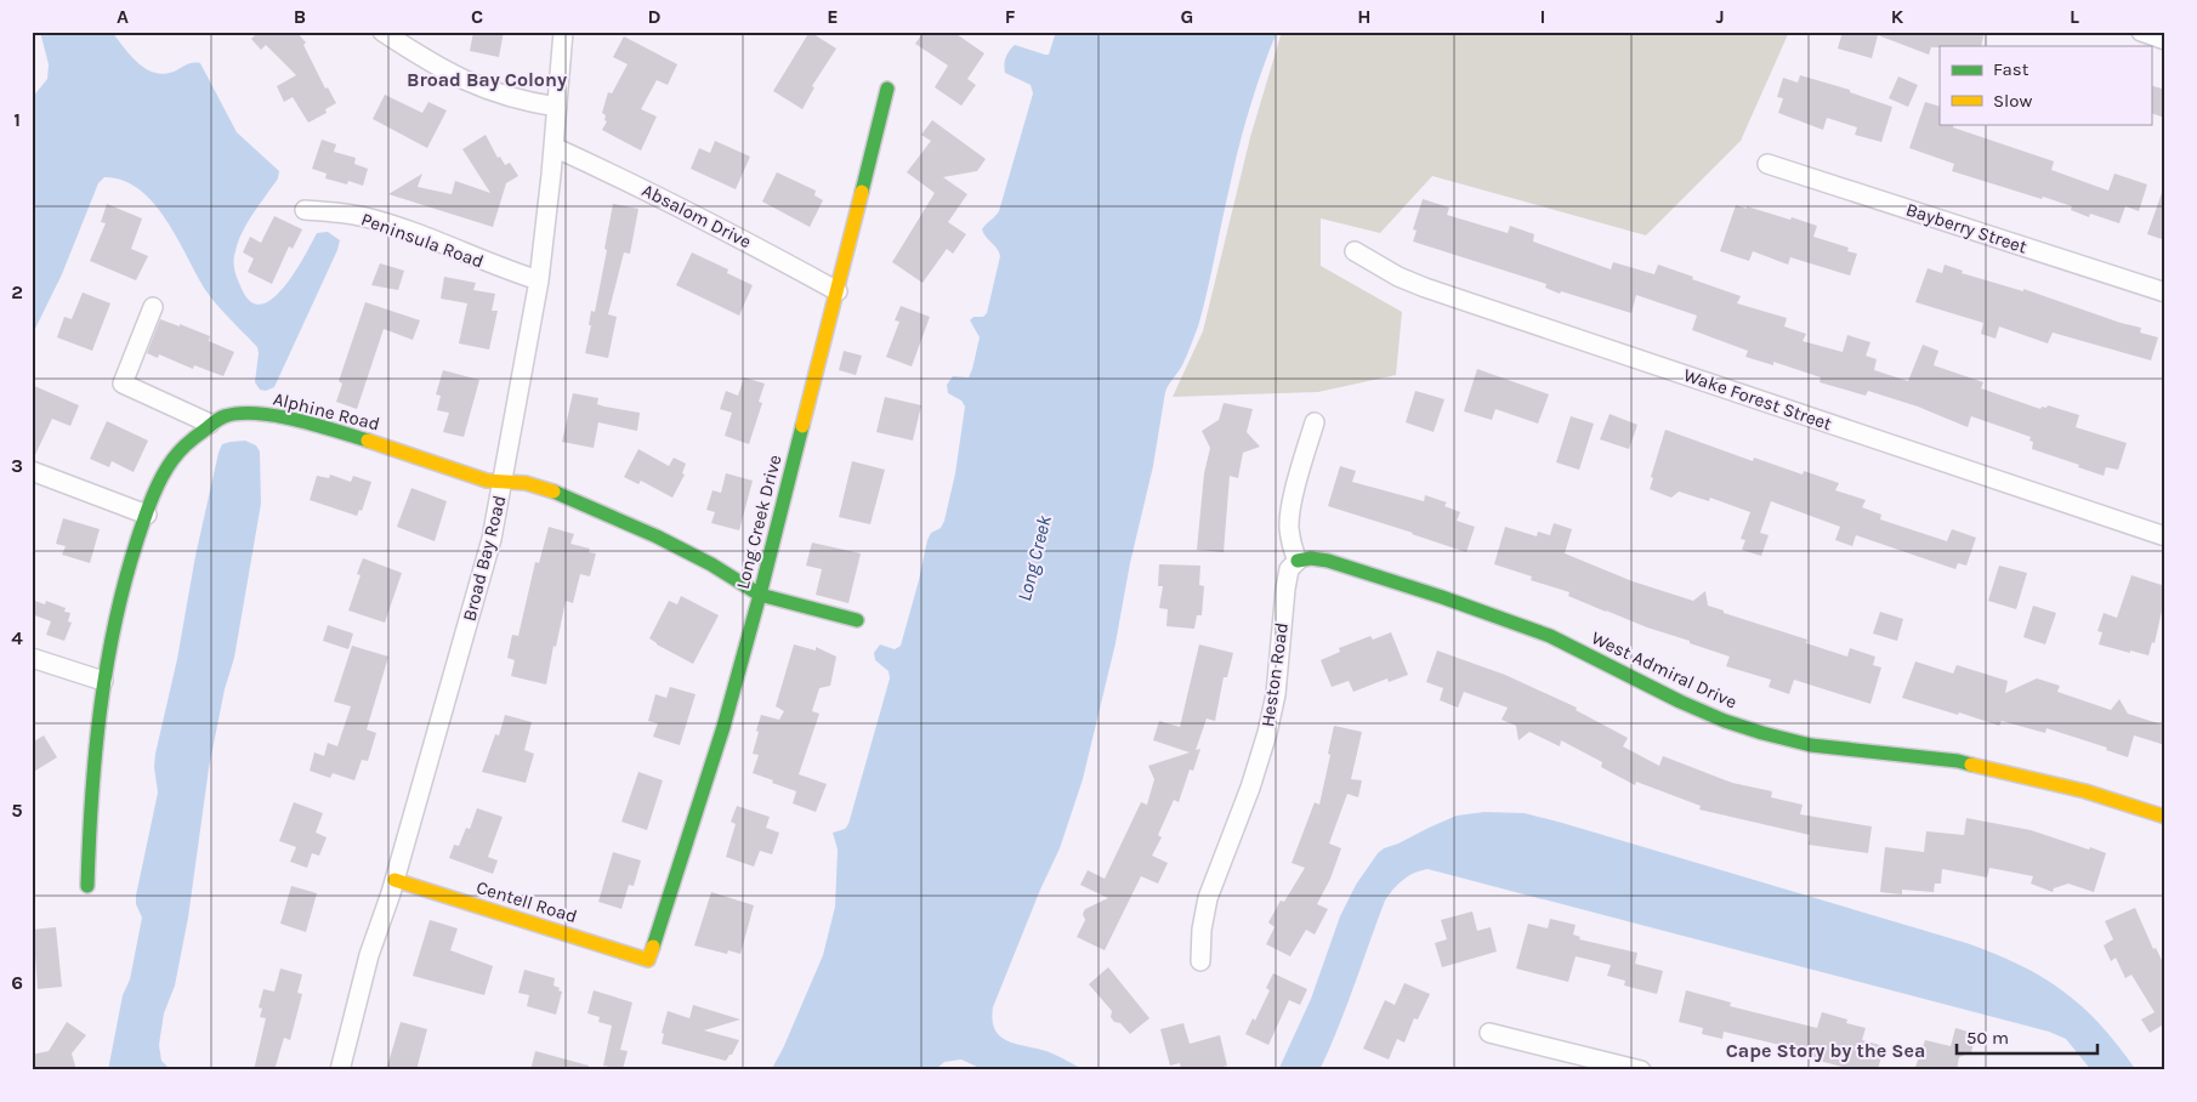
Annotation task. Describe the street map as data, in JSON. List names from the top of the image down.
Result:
{
  "streets": {
    "street": [
      "Absalom Drive",
      "Bayberry Street",
      "Peninsula Road",
      "Wake Forest Street",
      "Alphine Road",
      "Long Creek Drive",
      "Broad Bay Road",
      "West Admiral Drive",
      "Heston Road",
      "Centell Road"
    ]
  },
  "crossings": [
    ["Absalom Drive", "Long Creek Drive"],
    ["Absalom Drive", "Broad Bay Road"],
    ["Peninsula Road", "Broad Bay Road"],
    ["Alphine Road", "Long Creek Drive"],
    ["Alphine Road", "Broad Bay Road"],
    ["Long Creek Drive", "Centell Road"],
    ["Broad Bay Road", "Centell Road"],
    ["West Admiral Drive", "Heston Road"]
  ],
  "districts": ["Broad Bay Colony", "Cape Story by the Sea"],
  "water": ["Long Creek"],
  "legend": ["Fast", "Slow"],
  "scale_bar": "50 m",
  "grid": {
    "columns": [
      "A",
      "B",
      "C",
      "D",
      "E",
      "F",
      "G",
      "H",
      "I",
      "J",
      "K",
      "L"
    ],
    "rows": [
      "1",
      "2",
      "3",
      "4",
      "5",
      "6"
    ]
  }
}
